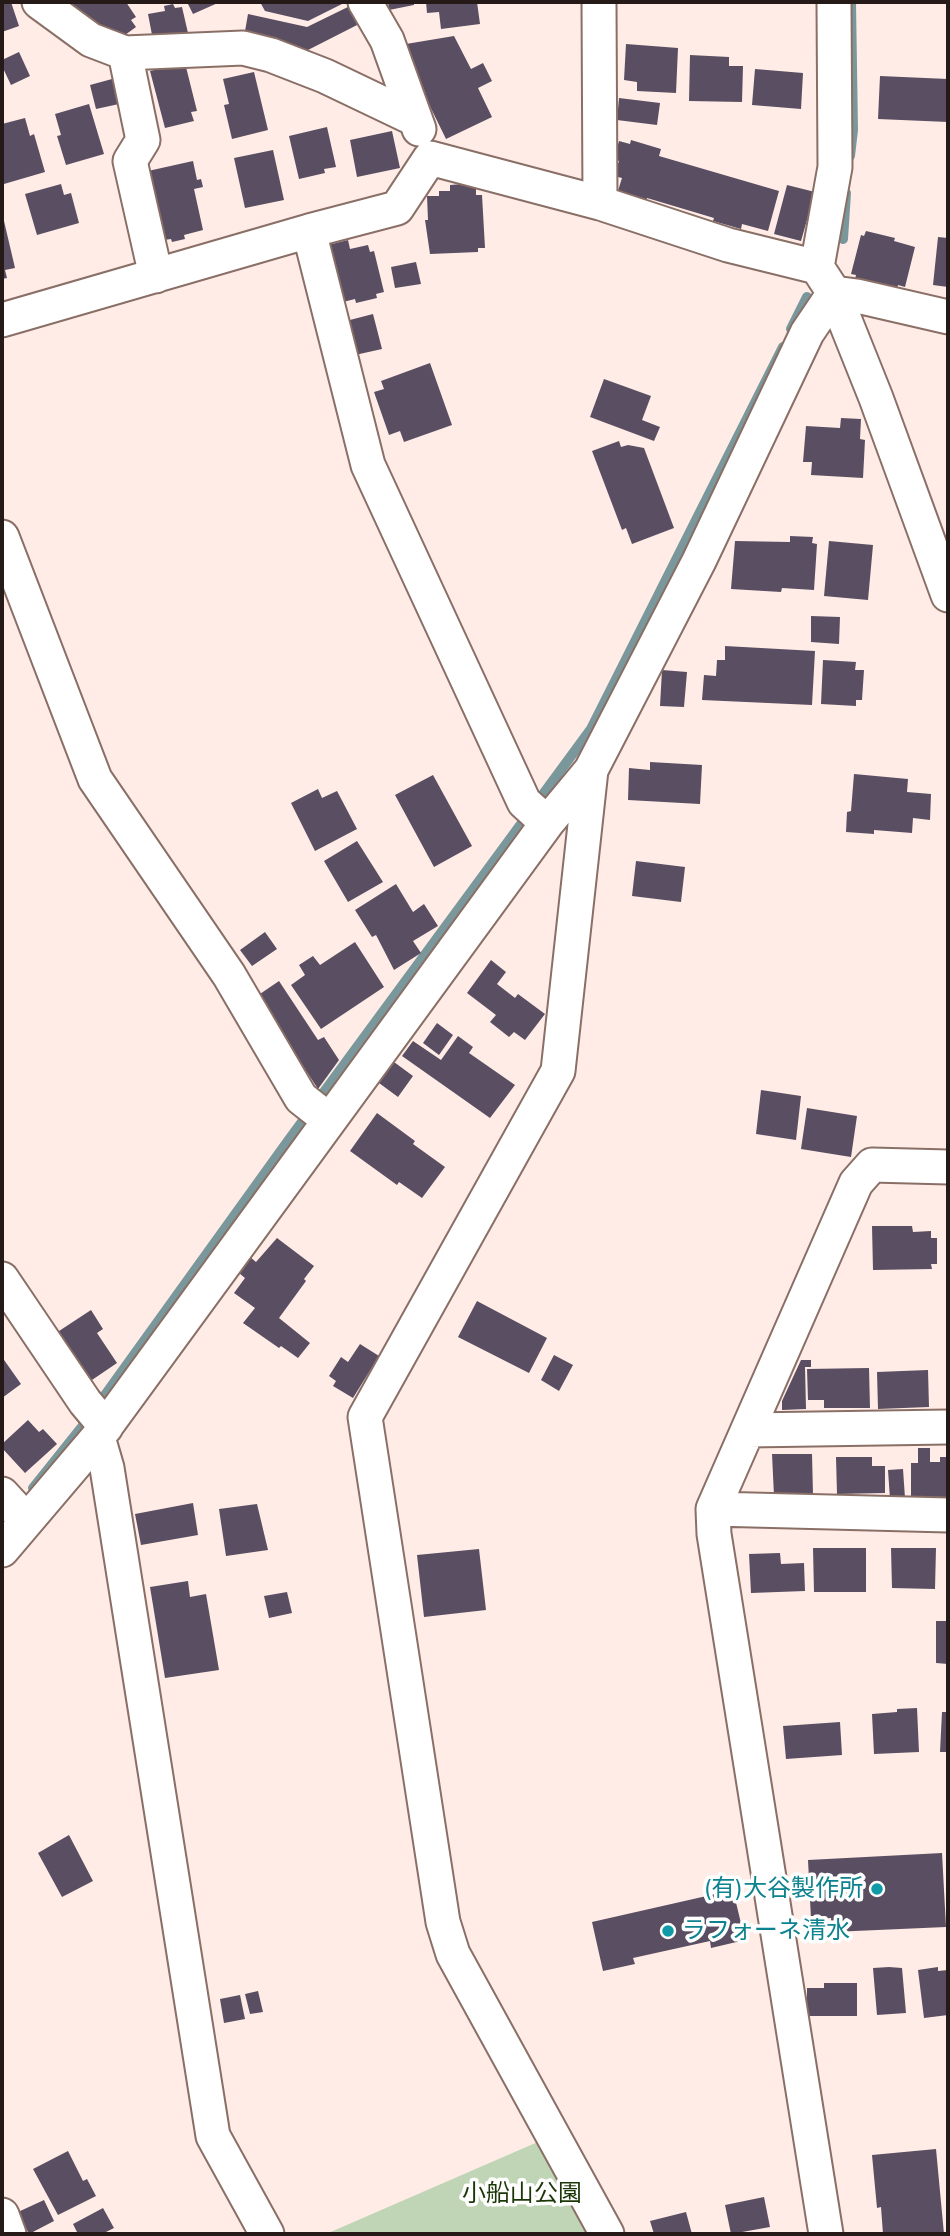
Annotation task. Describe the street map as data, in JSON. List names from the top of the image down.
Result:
{
  "parks": ["小船山公園"],
  "places": ["(有)大谷製作所", "ラフォーネ清水"]
}
